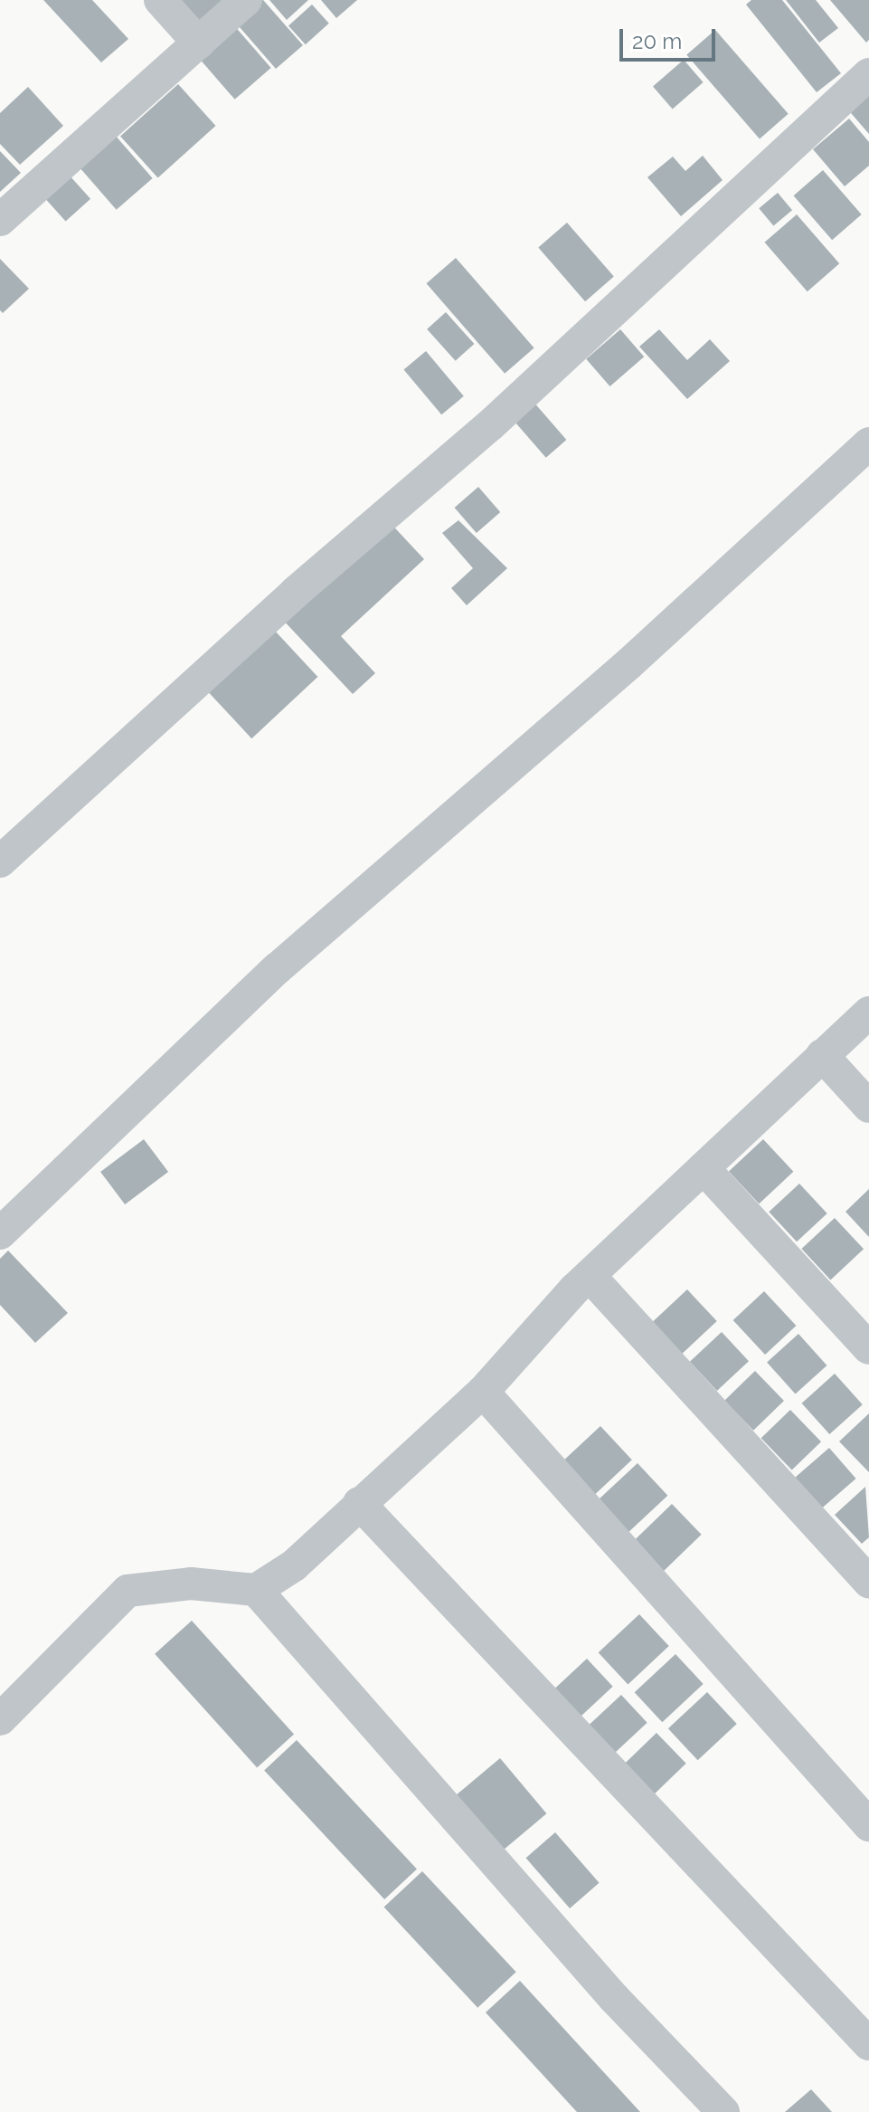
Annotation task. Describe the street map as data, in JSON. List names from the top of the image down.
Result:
{
  "scale_bar": "20 m"
}
